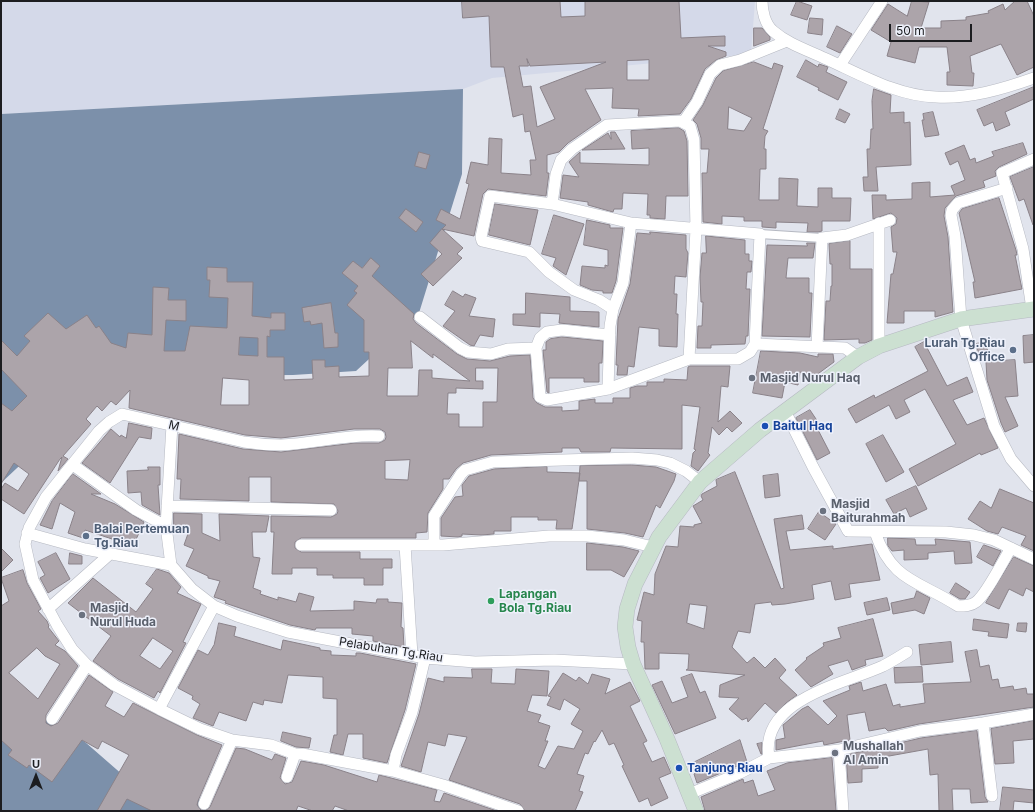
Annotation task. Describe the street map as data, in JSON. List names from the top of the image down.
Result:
{
  "streets": {
    "street": ["M", "Pelabuhan Tg.Riau"]
  },
  "places": [
    "Lurah Tg.Riau Office",
    "Masjid Nurul Haq",
    "Baitul Haq",
    "Masjid Baiturahmah",
    "Balai Pertemuan Tg.Riau",
    "Lapangan Bola Tg.Riau",
    "Masjid Nurul Huda",
    "Mushallah Al Amin",
    "Tanjung Riau"
  ],
  "scale_bar": "50 m",
  "north": "top"
}
